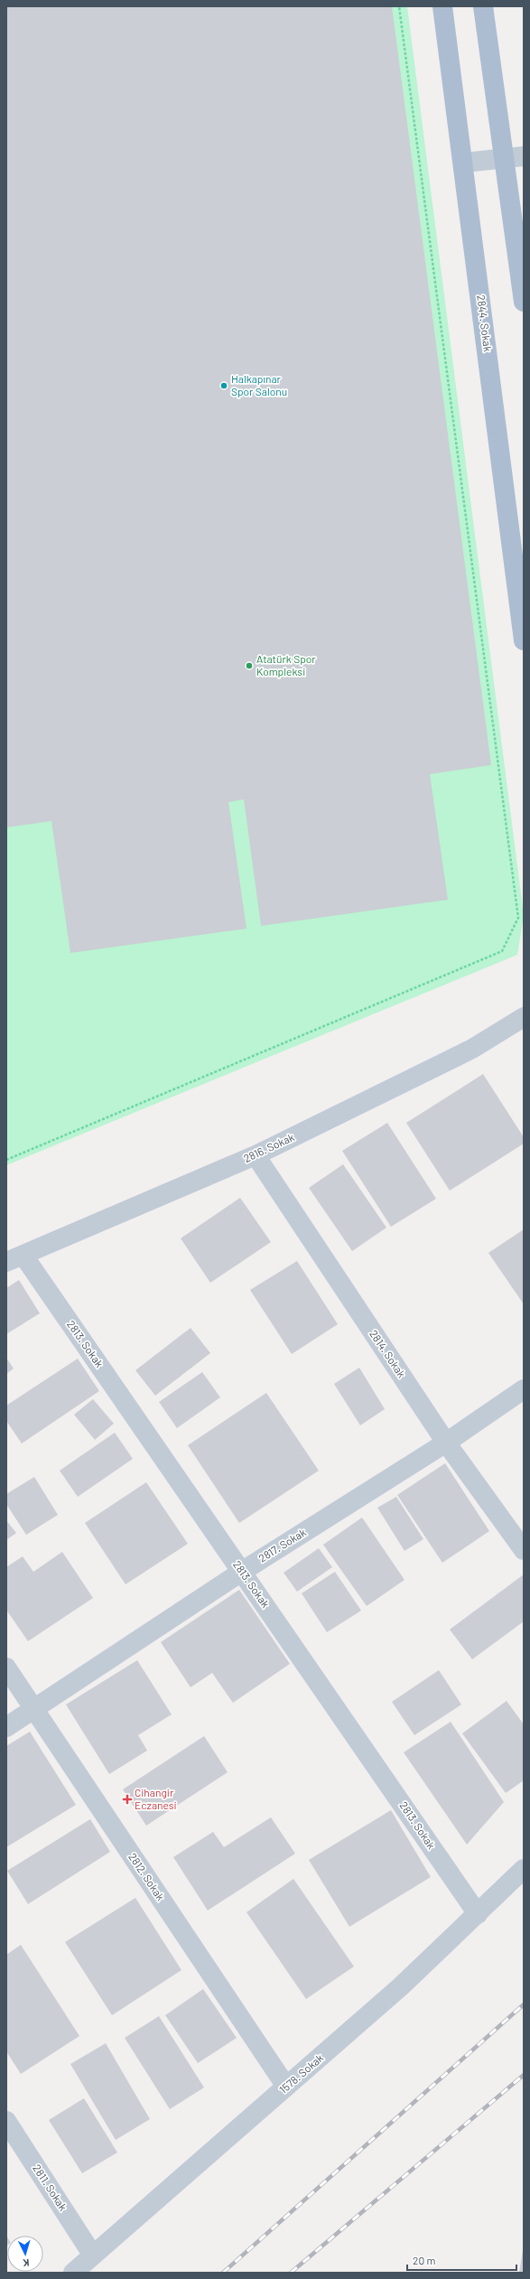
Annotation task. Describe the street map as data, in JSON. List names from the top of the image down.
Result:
{
  "streets": {
    "main road": ["2844. Sokak"],
    "street": [
      "2816. Sokak",
      "2813. Sokak",
      "2814. Sokak",
      "2817. Sokak",
      "2812. Sokak",
      "1578. Sokak",
      "2811. Sokak"
    ]
  },
  "crossings": [
    ["2816. Sokak", "2813. Sokak"],
    ["2816. Sokak", "2814. Sokak"],
    ["2813. Sokak", "2817. Sokak"],
    ["2813. Sokak", "1578. Sokak"],
    ["2814. Sokak", "2817. Sokak"],
    ["2817. Sokak", "2812. Sokak"],
    ["2812. Sokak", "1578. Sokak"],
    ["1578. Sokak", "2811. Sokak"]
  ],
  "places": {
    "other": ["Halkapınar Spor Salonu", "Atatürk Spor Kompleksi"],
    "health": ["Cihangir Eczanesi"]
  },
  "scale_bar": "20 m",
  "north": "bottom"
}
